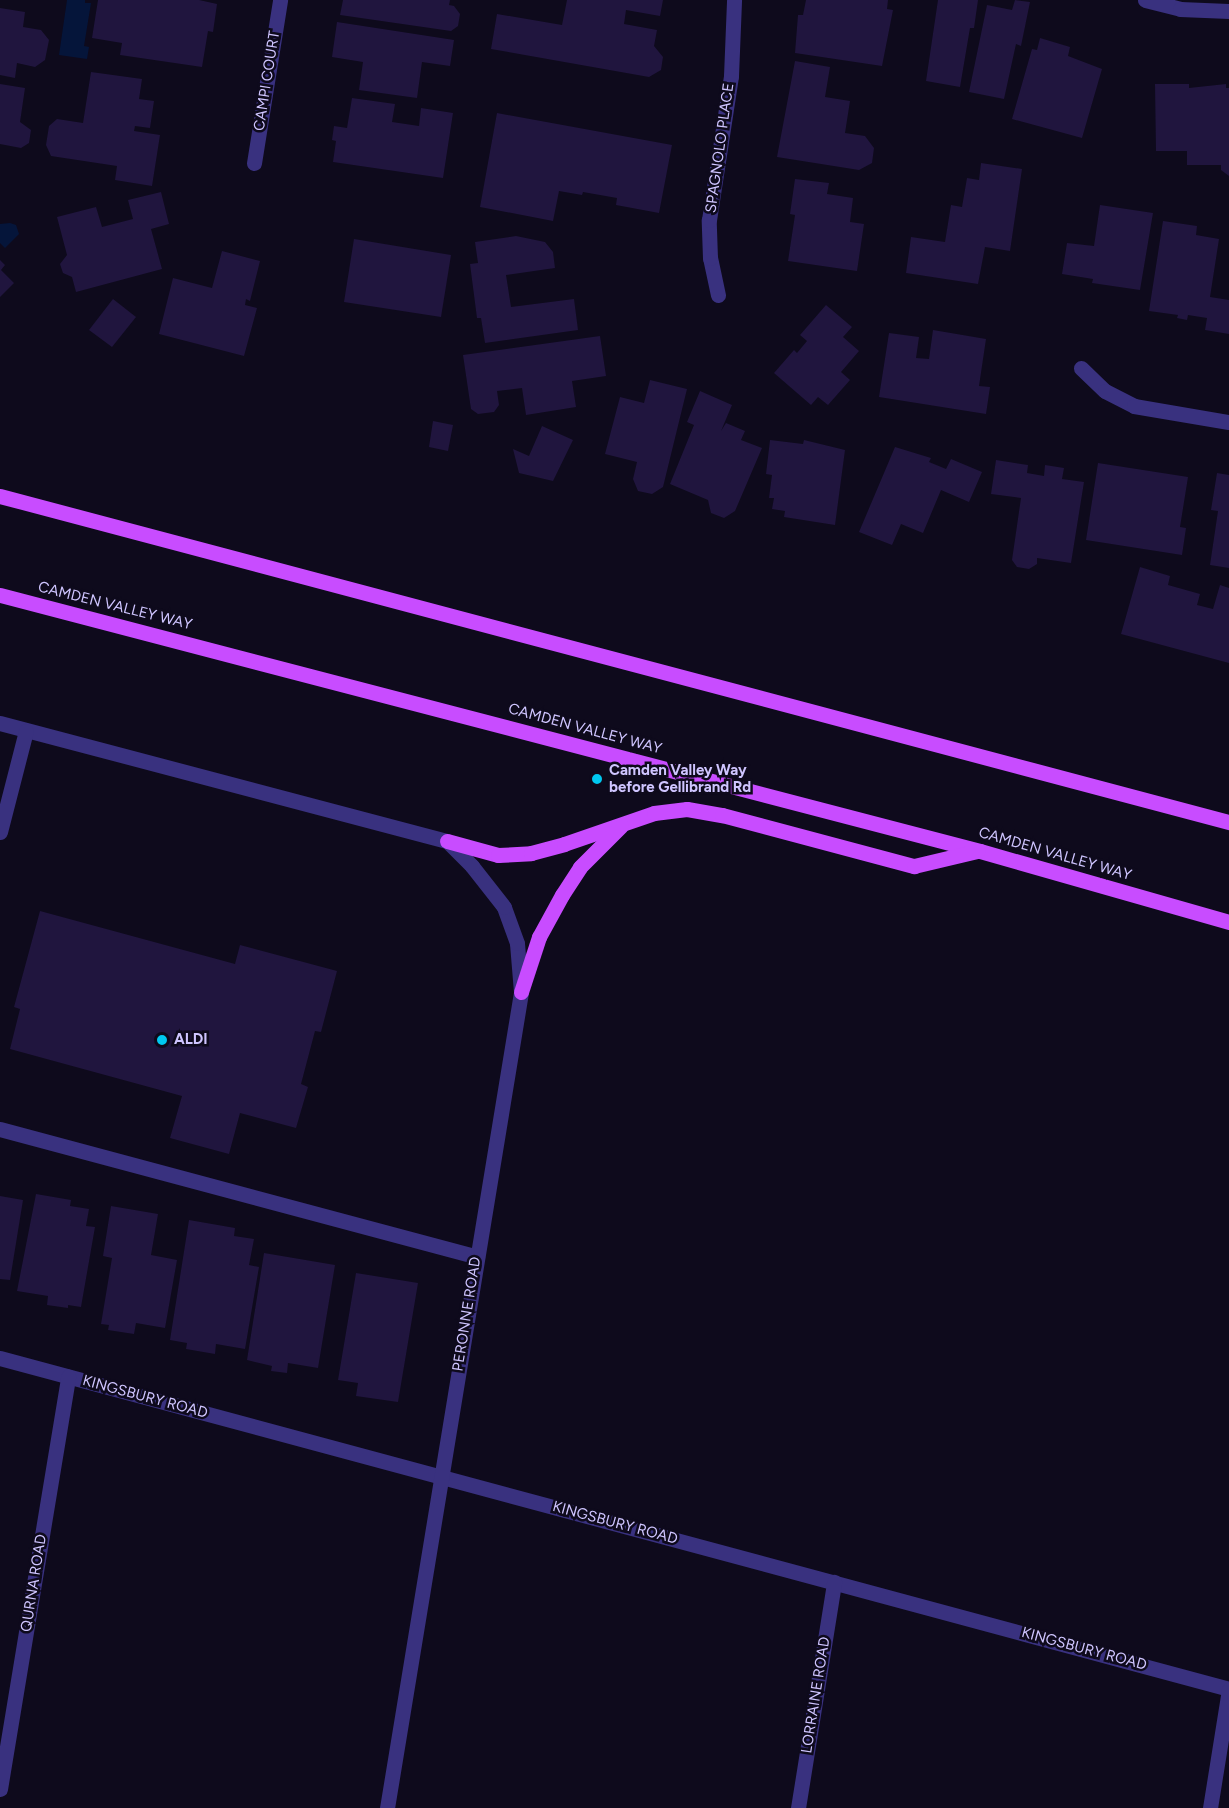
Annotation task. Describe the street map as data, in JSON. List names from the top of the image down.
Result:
{
  "streets": {
    "main road": ["CAMDEN VALLEY WAY"],
    "street": [
      "CAMPI COURT",
      "SPAGNOLO PLACE",
      "PERONNE ROAD",
      "KINGSBURY ROAD",
      "QURNA ROAD",
      "LORRAINE ROAD"
    ]
  },
  "crossings": [
    ["PERONNE ROAD", "KINGSBURY ROAD"],
    ["KINGSBURY ROAD", "QURNA ROAD"],
    ["KINGSBURY ROAD", "LORRAINE ROAD"]
  ],
  "places": ["Camden Valley Way before Gellibrand Rd", "ALDI"]
}
